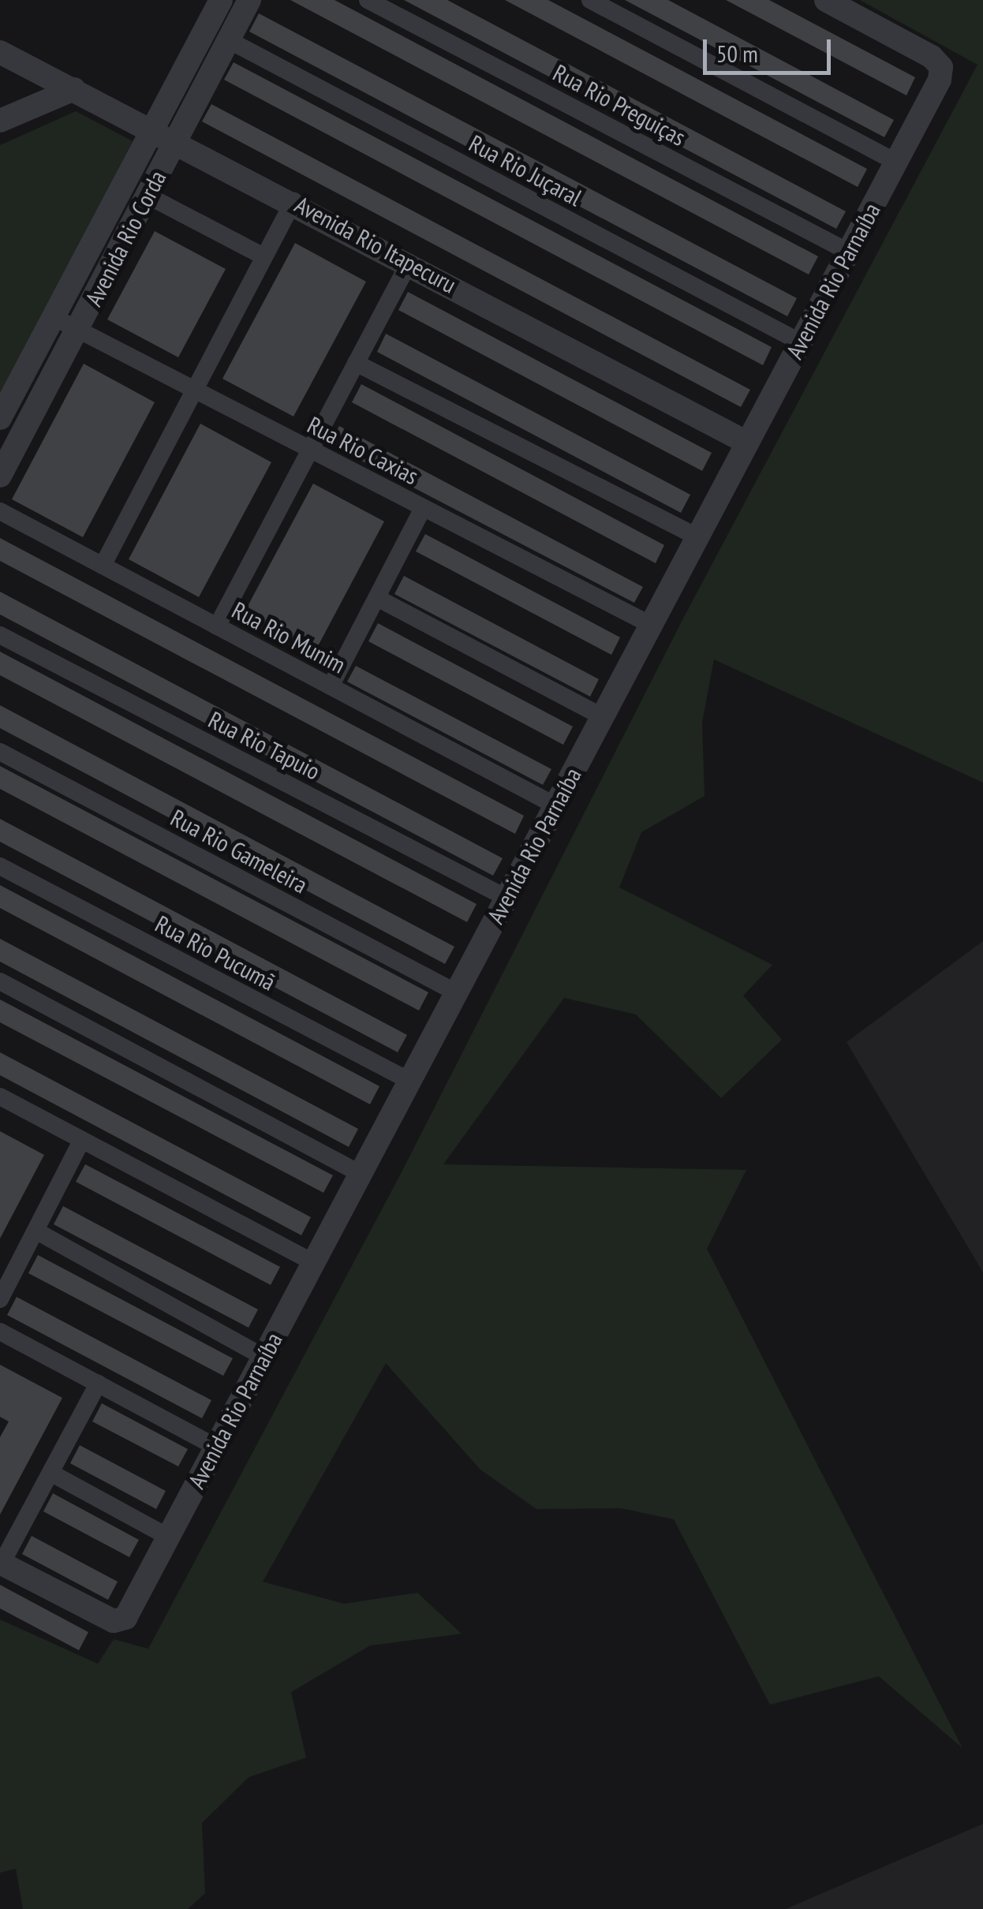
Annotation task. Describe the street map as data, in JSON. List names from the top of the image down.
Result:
{
  "streets": {
    "street": [
      "Rua Rio Preguiças",
      "Rua Rio Juçaral",
      "Avenida Rio Corda",
      "Avenida Rio Itapecuru",
      "Avenida Rio Parnaíba",
      "Rua Rio Caxias",
      "Rua Rio Munim",
      "Rua Rio Tapuio",
      "Rua Rio Gameleira",
      "Rua Rio Pucumã"
    ]
  },
  "crossings": [
    ["Rua Rio Preguiças", "Avenida Rio Parnaíba"],
    ["Rua Rio Juçaral", "Avenida Rio Corda"],
    ["Rua Rio Juçaral", "Avenida Rio Parnaíba"],
    ["Avenida Rio Corda", "Avenida Rio Itapecuru"],
    ["Avenida Rio Corda", "Rua Rio Caxias"],
    ["Avenida Rio Itapecuru", "Avenida Rio Parnaíba"],
    ["Avenida Rio Parnaíba", "Rua Rio Caxias"],
    ["Avenida Rio Parnaíba", "Rua Rio Munim"],
    ["Avenida Rio Parnaíba", "Rua Rio Tapuio"],
    ["Avenida Rio Parnaíba", "Rua Rio Gameleira"],
    ["Avenida Rio Parnaíba", "Rua Rio Pucumã"]
  ],
  "scale_bar": "50 m"
}
